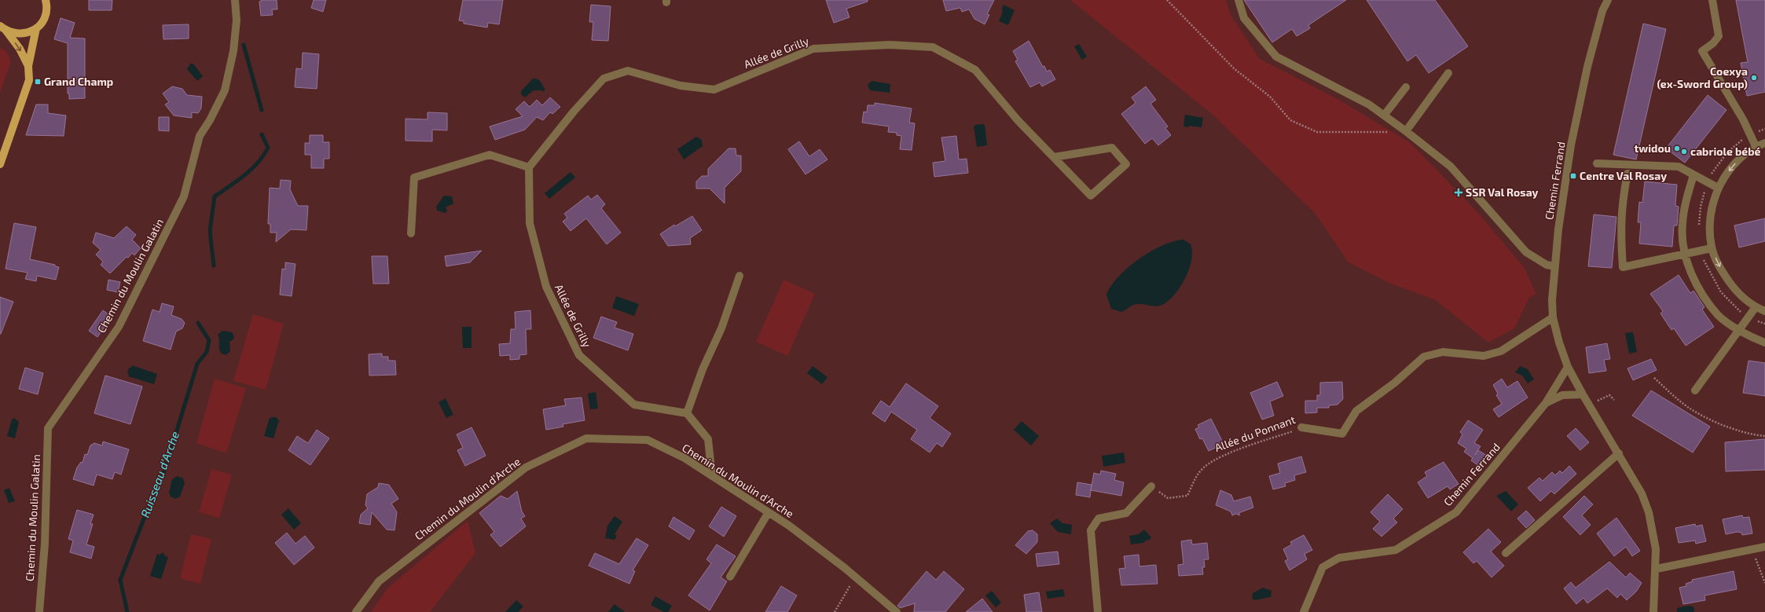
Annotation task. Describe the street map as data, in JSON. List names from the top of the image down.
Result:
{
  "streets": {
    "street": [
      "Allée de Grilly",
      "Chemin Ferrand",
      "Chemin du Moulin Galatin",
      "Allée du Ponnant",
      "Chemin du Moulin d'Arche"
    ]
  },
  "crossings": [
    ["Chemin Ferrand", "Allée du Ponnant"]
  ],
  "water": ["Ruisseau d'Arche"],
  "places": {
    "other": ["Coexya (ex-Sword Group)", "twidou", "cabriole bébé"],
    "transit": ["Grand Champ", "Centre Val Rosay"],
    "health": ["SSR Val Rosay"]
  }
}
